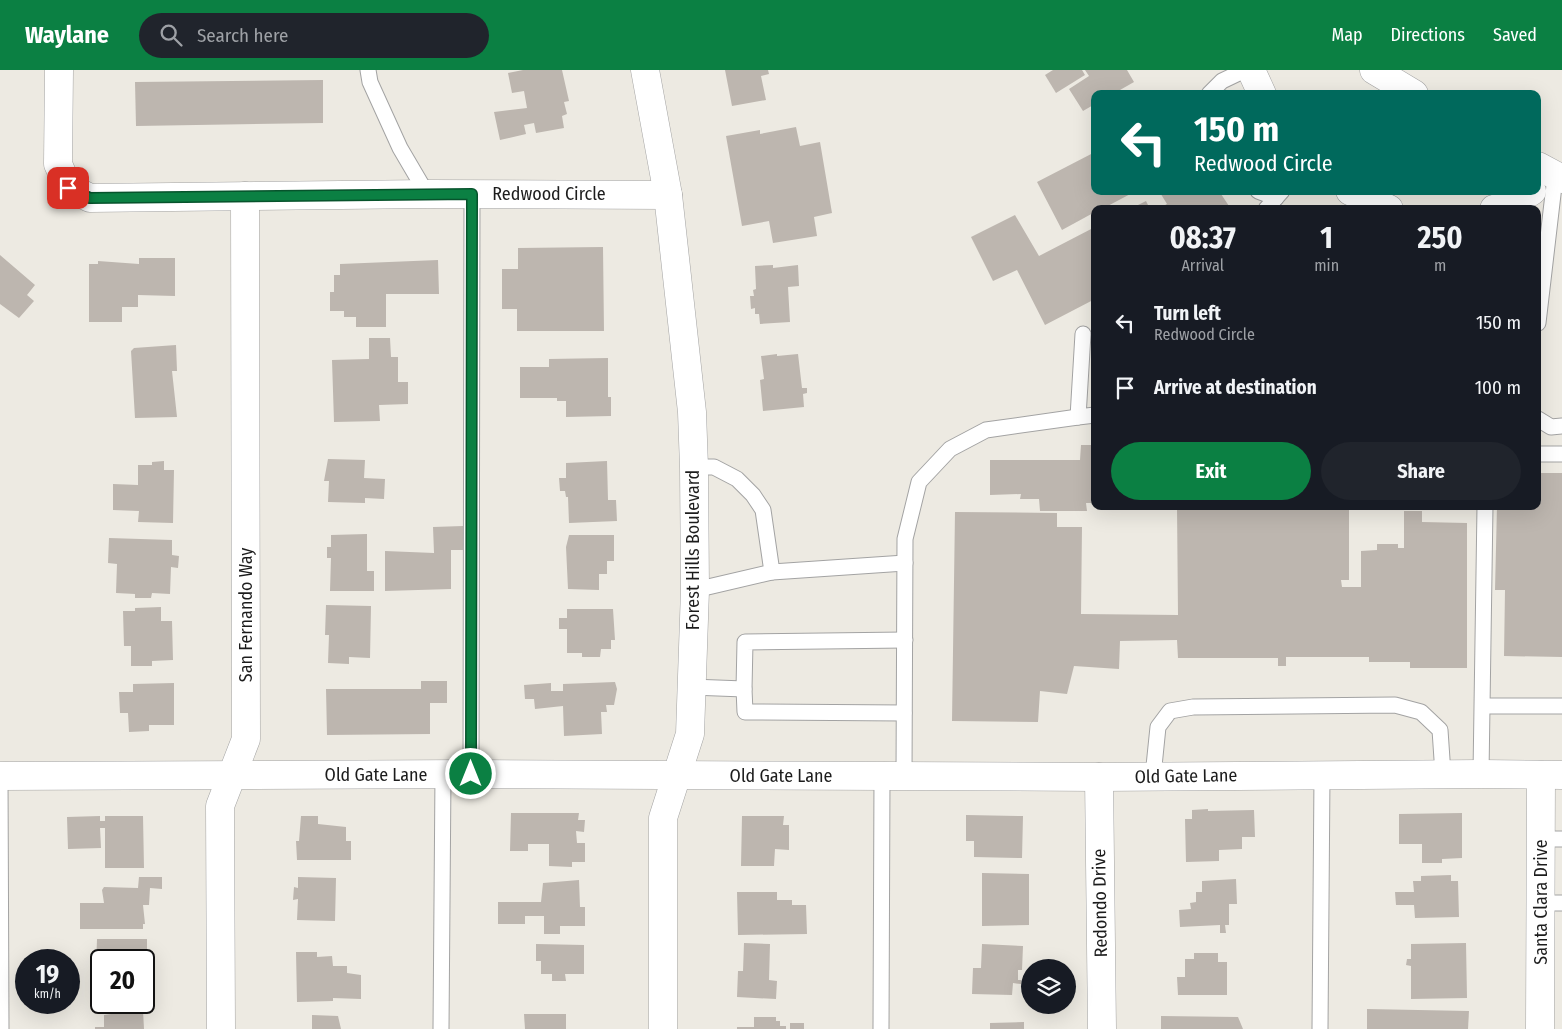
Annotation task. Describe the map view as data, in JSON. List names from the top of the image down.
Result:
{
  "streets": {
    "street": [
      "Redwood Circle",
      "Forest Hills Boulevard",
      "San Fernando Way",
      "Old Gate Lane",
      "Santa Clara Drive",
      "Redondo Drive"
    ]
  },
  "crossings": [
    ["Redwood Circle", "Forest Hills Boulevard"],
    ["Redwood Circle", "San Fernando Way"],
    ["Forest Hills Boulevard", "Old Gate Lane"],
    ["San Fernando Way", "Old Gate Lane"],
    ["Old Gate Lane", "Santa Clara Drive"],
    ["Old Gate Lane", "Redondo Drive"]
  ],
  "page": {
    "header": "Waylane",
    "search": "Search here",
    "nav": ["Map", "Directions", "Saved"],
    "turn": ["150 m", "Redwood Circle"],
    "eta": [
      "08:37",
      "Arrival",
      "1",
      "min",
      "250",
      "m"
    ],
    "list": [
      {
        "name": "Turn left",
        "note": "Redwood Circle",
        "value": "150 m"
      },
      {
        "name": "Arrive at destination",
        "value": "100 m"
      }
    ],
    "buttons": ["Exit", "Share"],
    "speed": "19 km/h",
    "limit": "20"
  }
}
